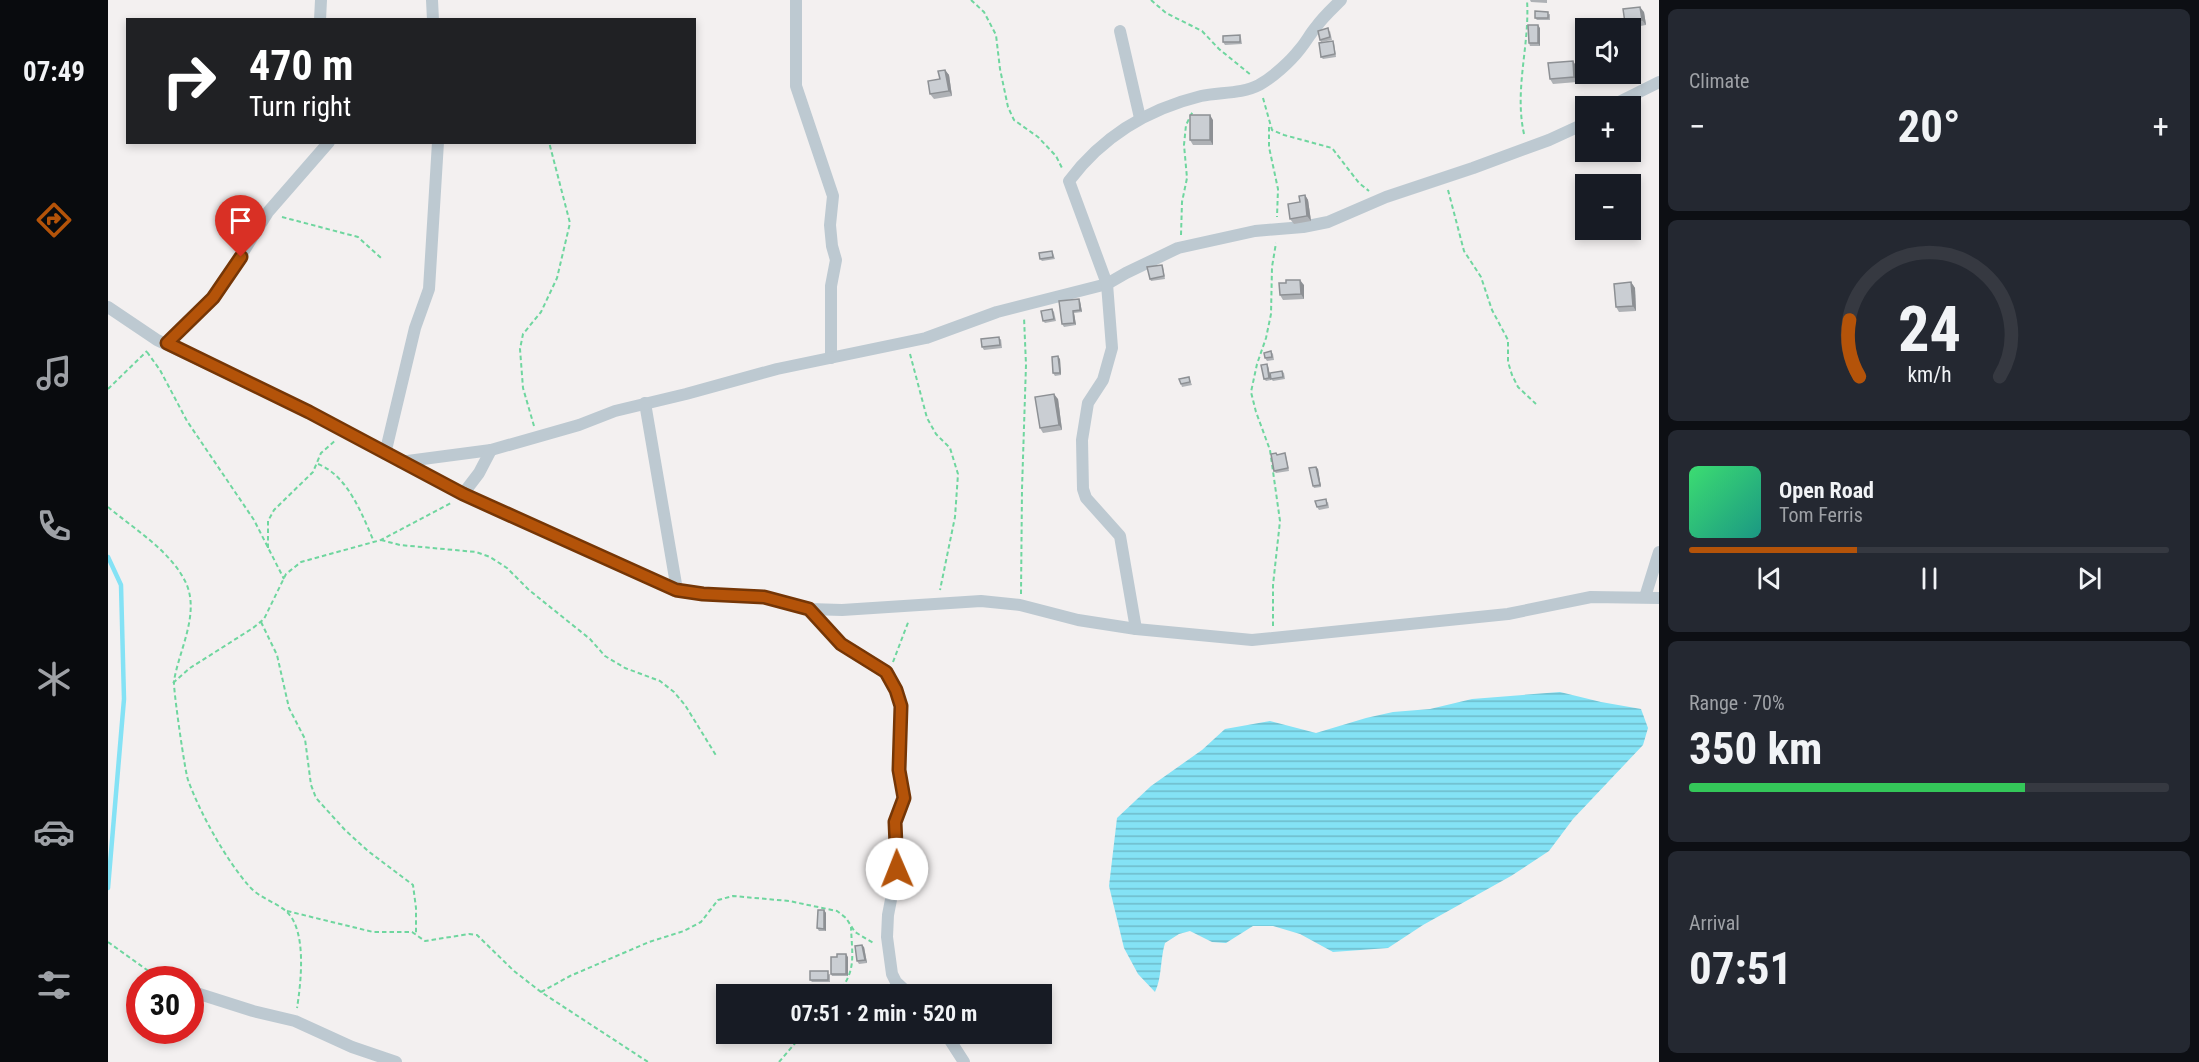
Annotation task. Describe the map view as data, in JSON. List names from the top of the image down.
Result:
{
  "page": {
    "tabs": "07:49",
    "tile": [
      "Climate",
      ["Range · 70%", "350 km"],
      ["Arrival", "07:51"]
    ],
    "map_buttons": ["+", "−"],
    "turn": ["470 m", "Turn right"],
    "heat": ["−", "20°", "+"],
    "song": ["Open Road", "Tom Ferris"],
    "limit": "30",
    "trip": "07:51 · 2 min · 520 m",
    "gauge": ["24", "km/h"]
  }
}
